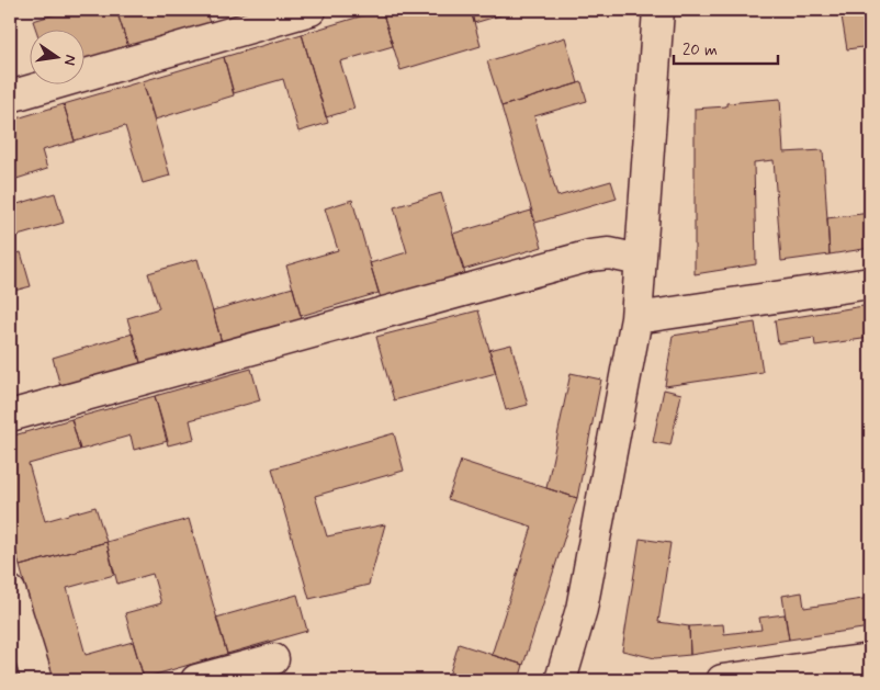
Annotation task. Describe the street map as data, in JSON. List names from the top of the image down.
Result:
{
  "scale_bar": "20 m",
  "north": "right"
}
